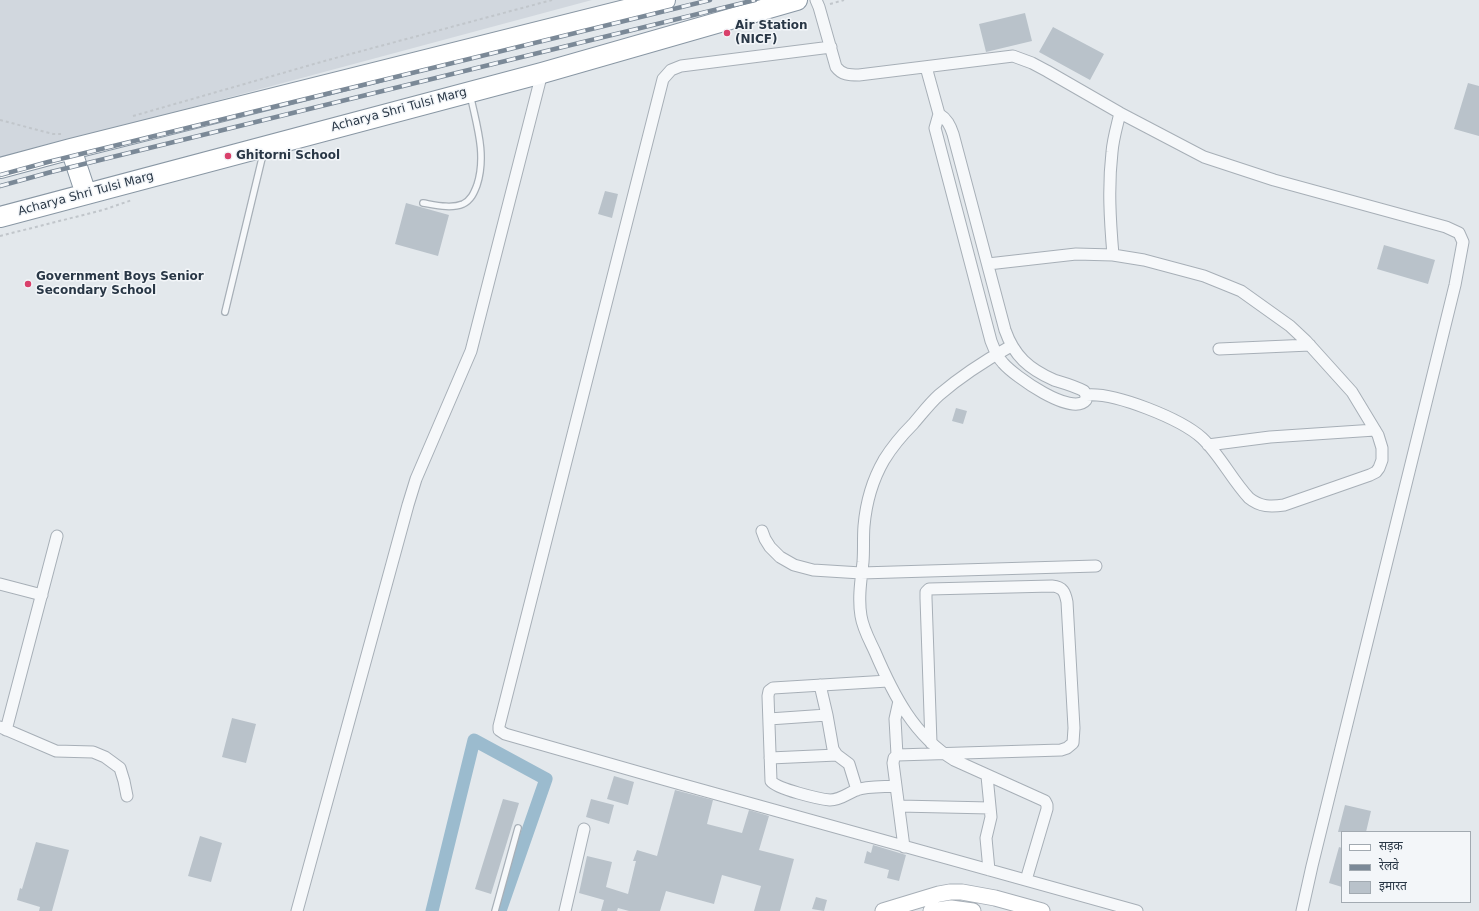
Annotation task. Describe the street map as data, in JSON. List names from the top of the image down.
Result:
{
  "streets": {
    "highway": ["Acharya Shri Tulsi Marg"]
  },
  "places": ["Air Station (NICF)", "Ghitorni School", "Government Boys Senior Secondary School"],
  "legend": ["सड़क", "रेलवे", "इमारत"]
}
